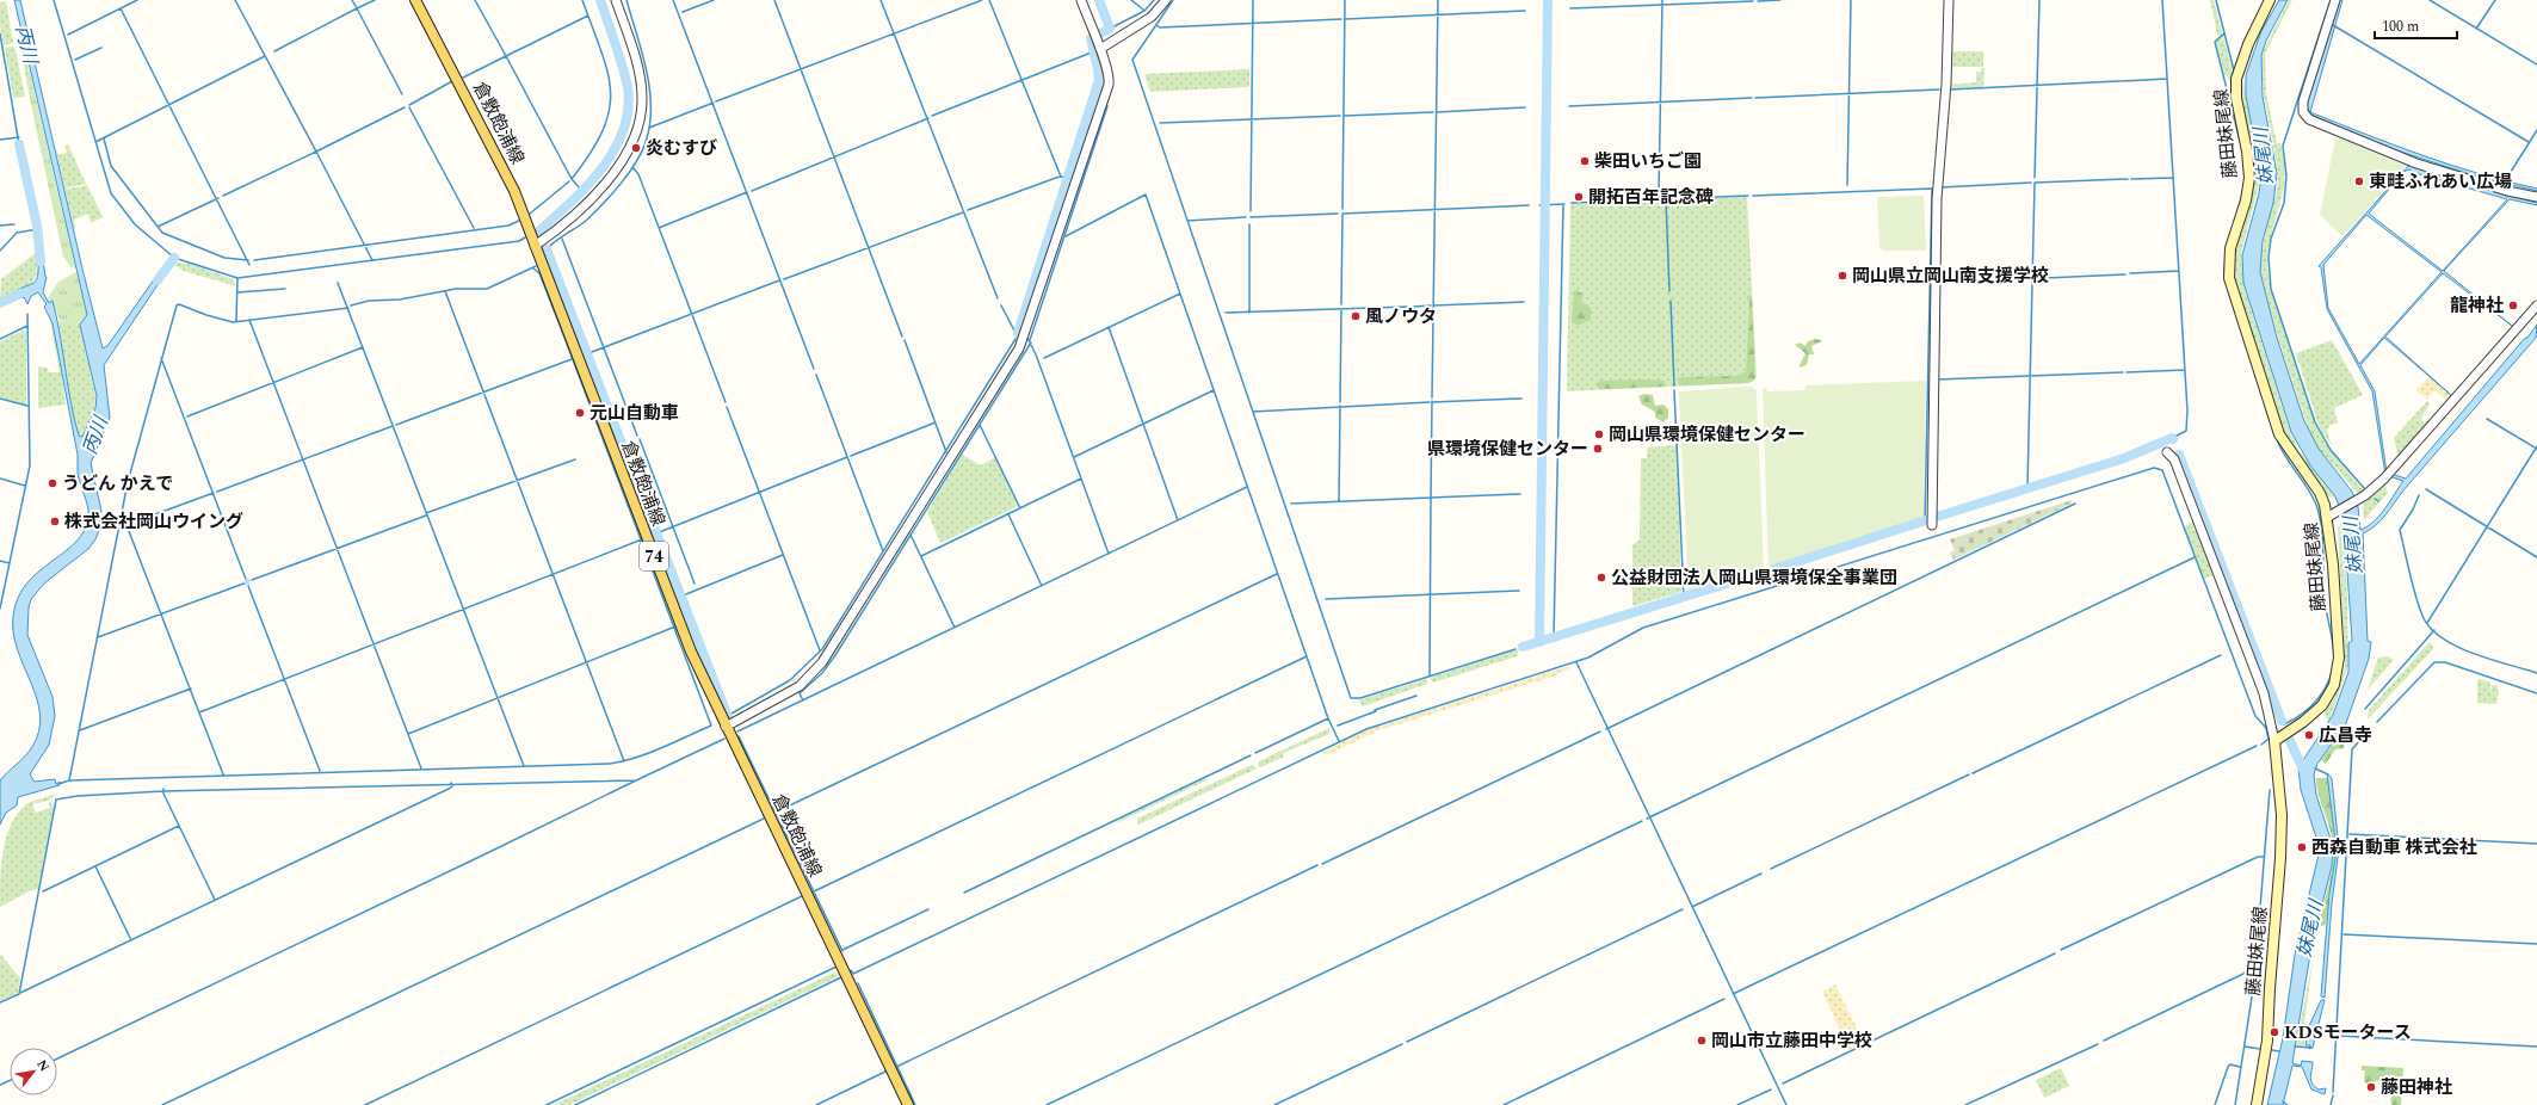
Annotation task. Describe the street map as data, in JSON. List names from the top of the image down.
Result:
{
  "streets": {
    "main road": ["倉敷飽浦線", "藤田妹尾線", "74"]
  },
  "water": ["丙川", "妹尾川"],
  "places": [
    "炎むすび",
    "柴田いちご園",
    "東畦ふれあい広場",
    "開拓百年記念碑",
    "岡山県立岡山南支援学校",
    "龍神社",
    "風ノウタ",
    "元山自動車",
    "岡山県環境保健センター",
    "県環境保健センター",
    "うどん かえで",
    "株式会社岡山ウイング",
    "公益財団法人岡山県環境保全事業団",
    "広昌寺",
    "西森自動車 株式会社",
    "KDSモータース",
    "岡山市立藤田中学校",
    "藤田神社"
  ],
  "scale_bar": "100 m",
  "north": "top right"
}
